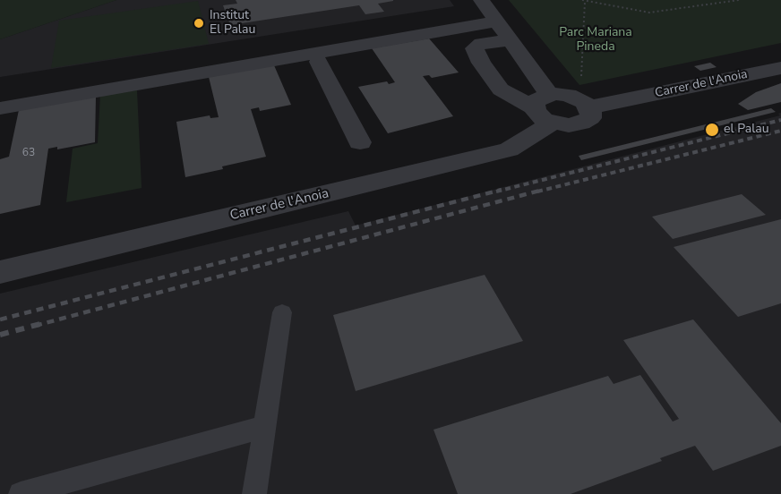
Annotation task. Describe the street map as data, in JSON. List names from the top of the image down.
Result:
{
  "streets": {
    "street": ["Carrer de l'Anoia"]
  },
  "parks": ["Parc Mariana Pineda"],
  "places": ["Institut El Palau", "el Palau"],
  "house_numbers": ["63"]
}
